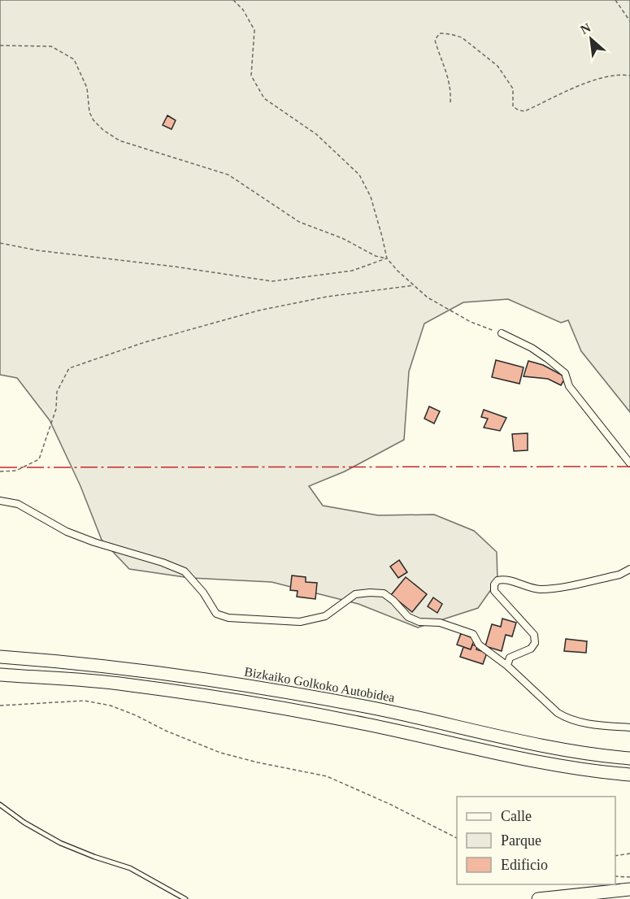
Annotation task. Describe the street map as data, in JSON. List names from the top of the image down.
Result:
{
  "streets": {
    "highway": ["Bizkaiko Golkoko Autobidea"]
  },
  "legend": ["Calle", "Parque", "Edificio"],
  "north": "top left"
}
